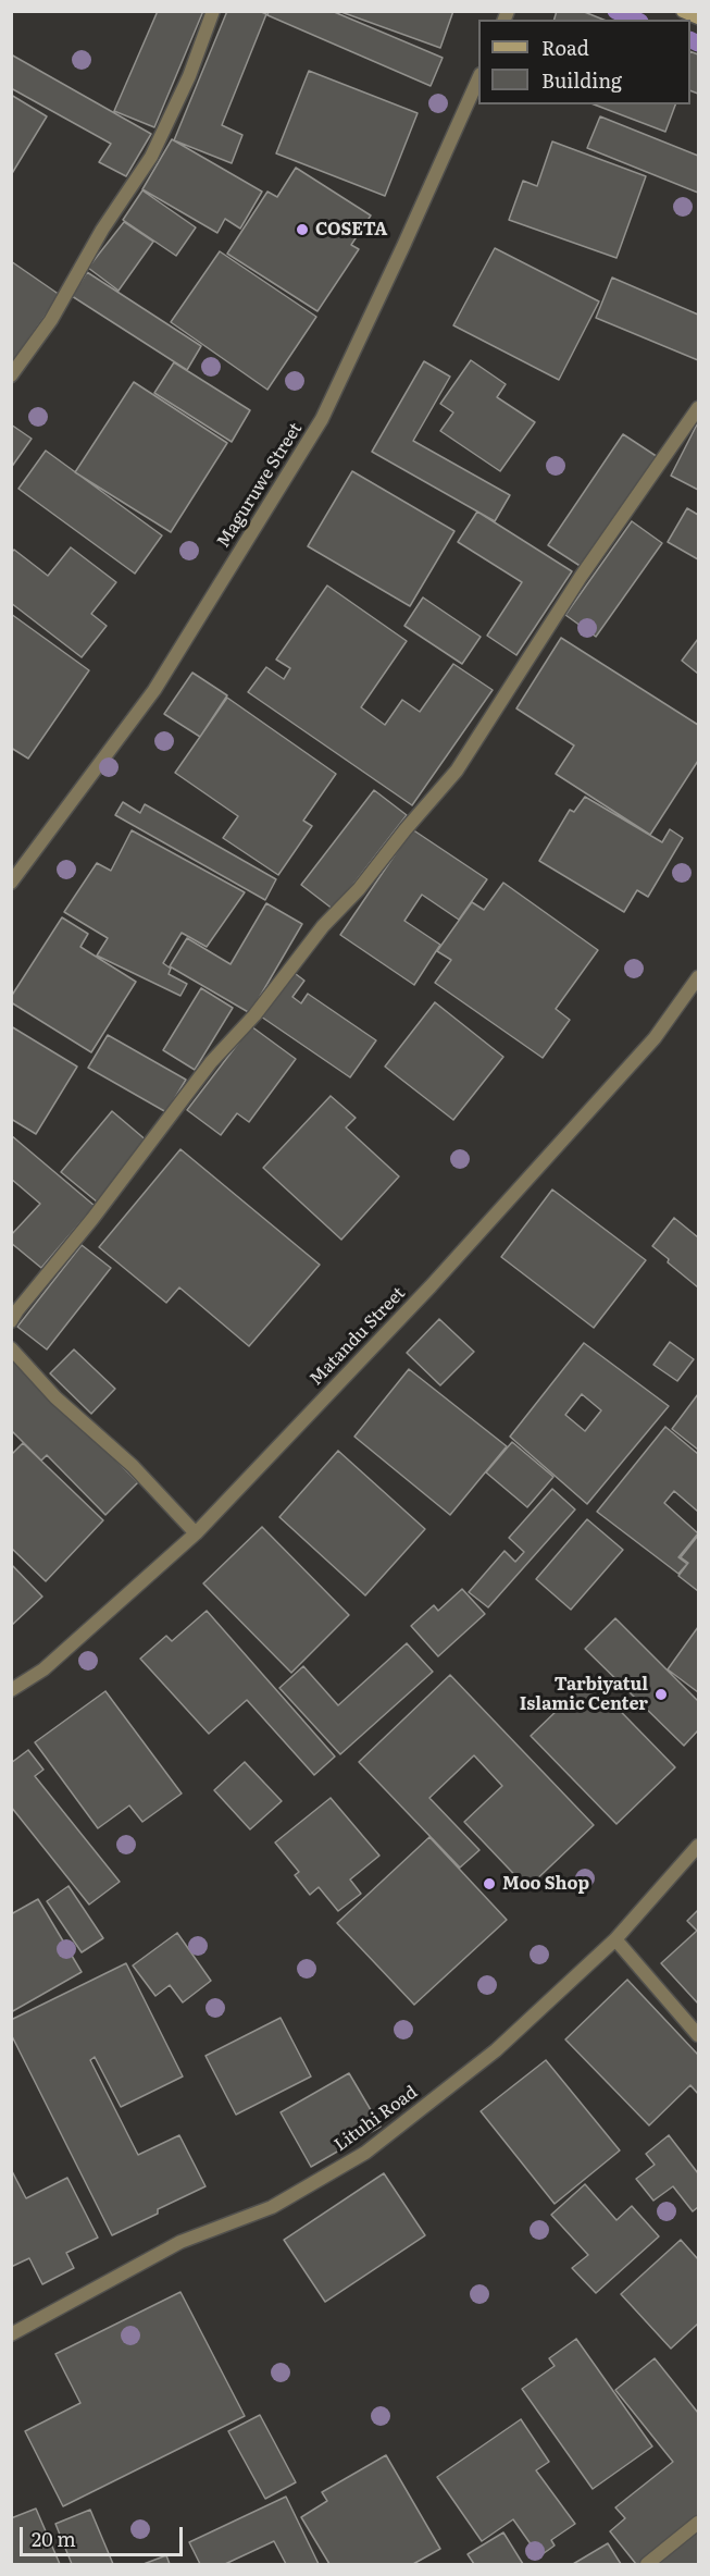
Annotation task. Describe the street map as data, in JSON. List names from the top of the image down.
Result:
{
  "streets": {
    "street": ["Maguruwe Street", "Matandu Street", "Lituhi Road"]
  },
  "places": ["COSETA", "Tarbiyatul Islamic Center", "Moo Shop"],
  "legend": ["Road", "Building"],
  "scale_bar": "20 m"
}
